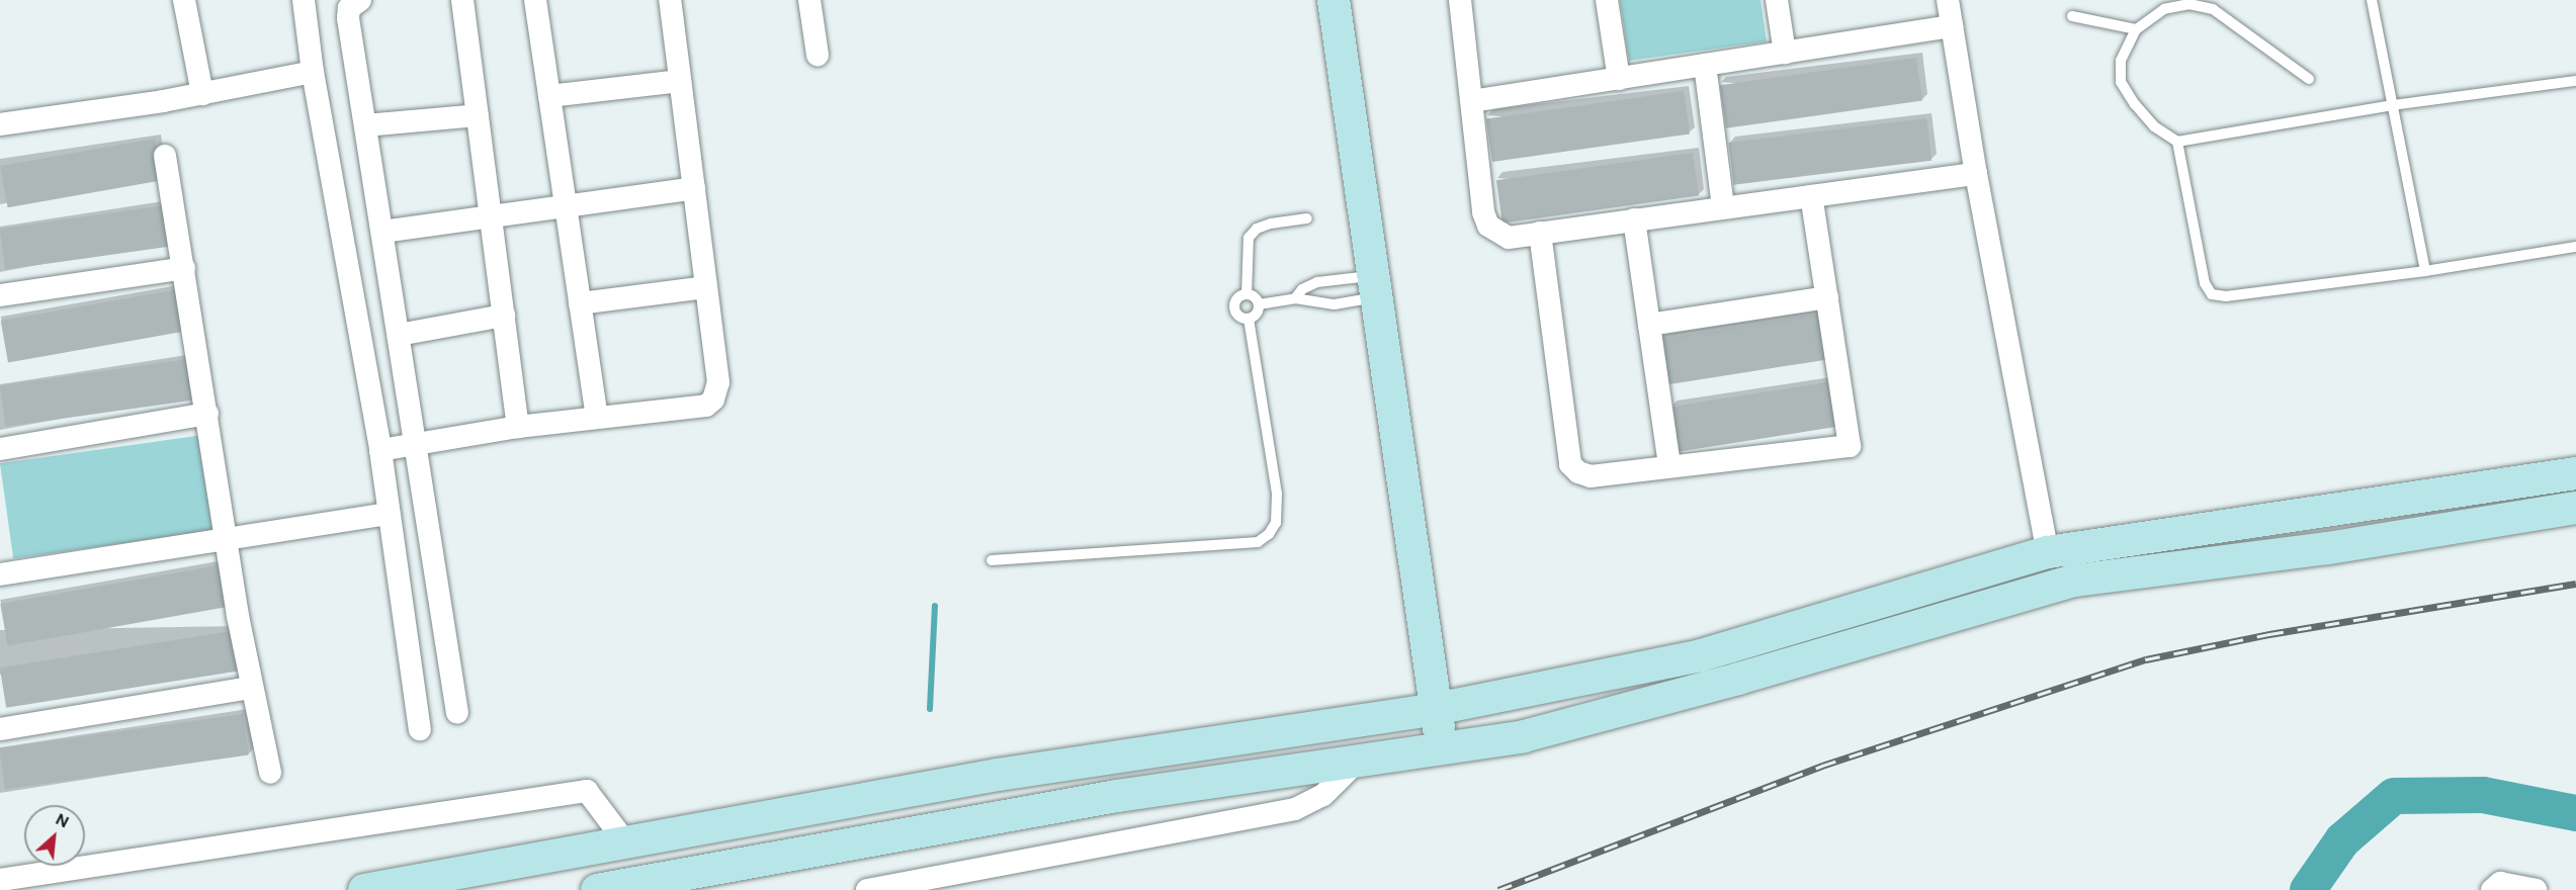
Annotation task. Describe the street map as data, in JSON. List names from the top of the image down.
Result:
{
  "north": "top right"
}
